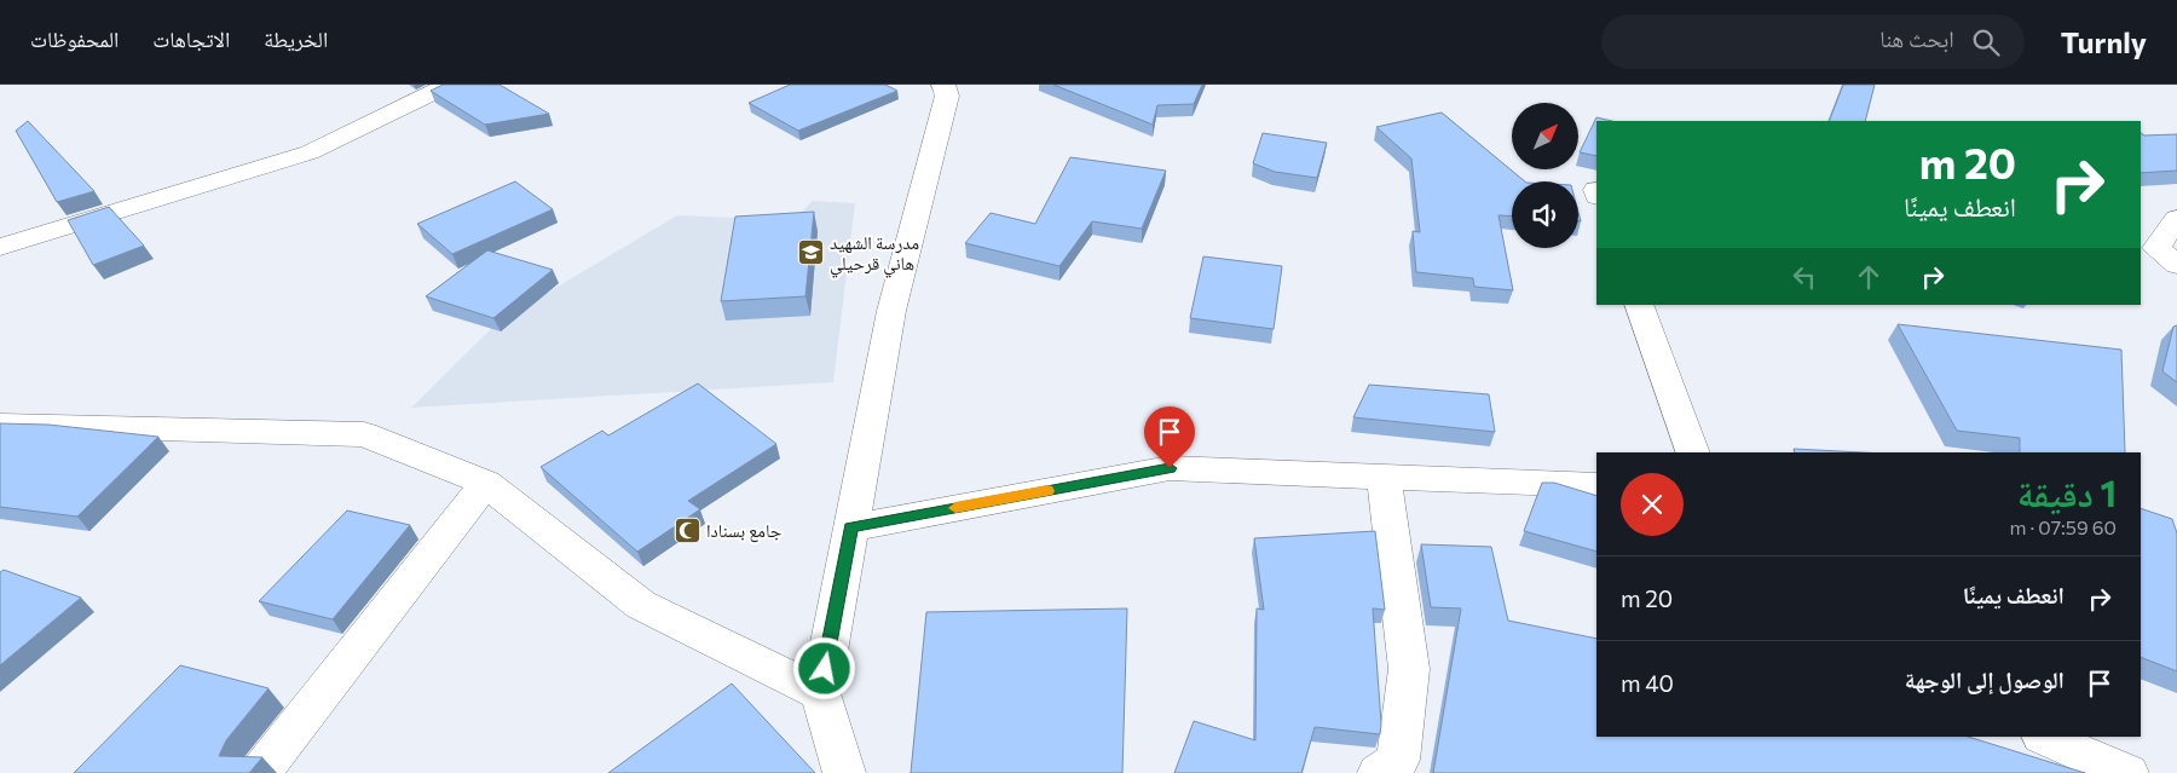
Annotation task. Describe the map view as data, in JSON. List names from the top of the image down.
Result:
{
  "places": {
    "school or university": ["مدرسة الشهيد هاني قرحيلي"],
    "mosque": ["جامع بسنادا"]
  },
  "north": "top right",
  "page": {
    "header": "Turnly",
    "search": "ابحث هنا",
    "nav": ["الخريطة", "الاتجاهات", "المحفوظات"],
    "turn": ["20 m", "انعطف يمينًا"],
    "heading": ["1 دقيقة", "60 m · 07:59"],
    "list": [
      {
        "name": "انعطف يمينًا",
        "value": "20 m"
      },
      {
        "name": "الوصول إلى الوجهة",
        "value": "40 m"
      }
    ]
  }
}
